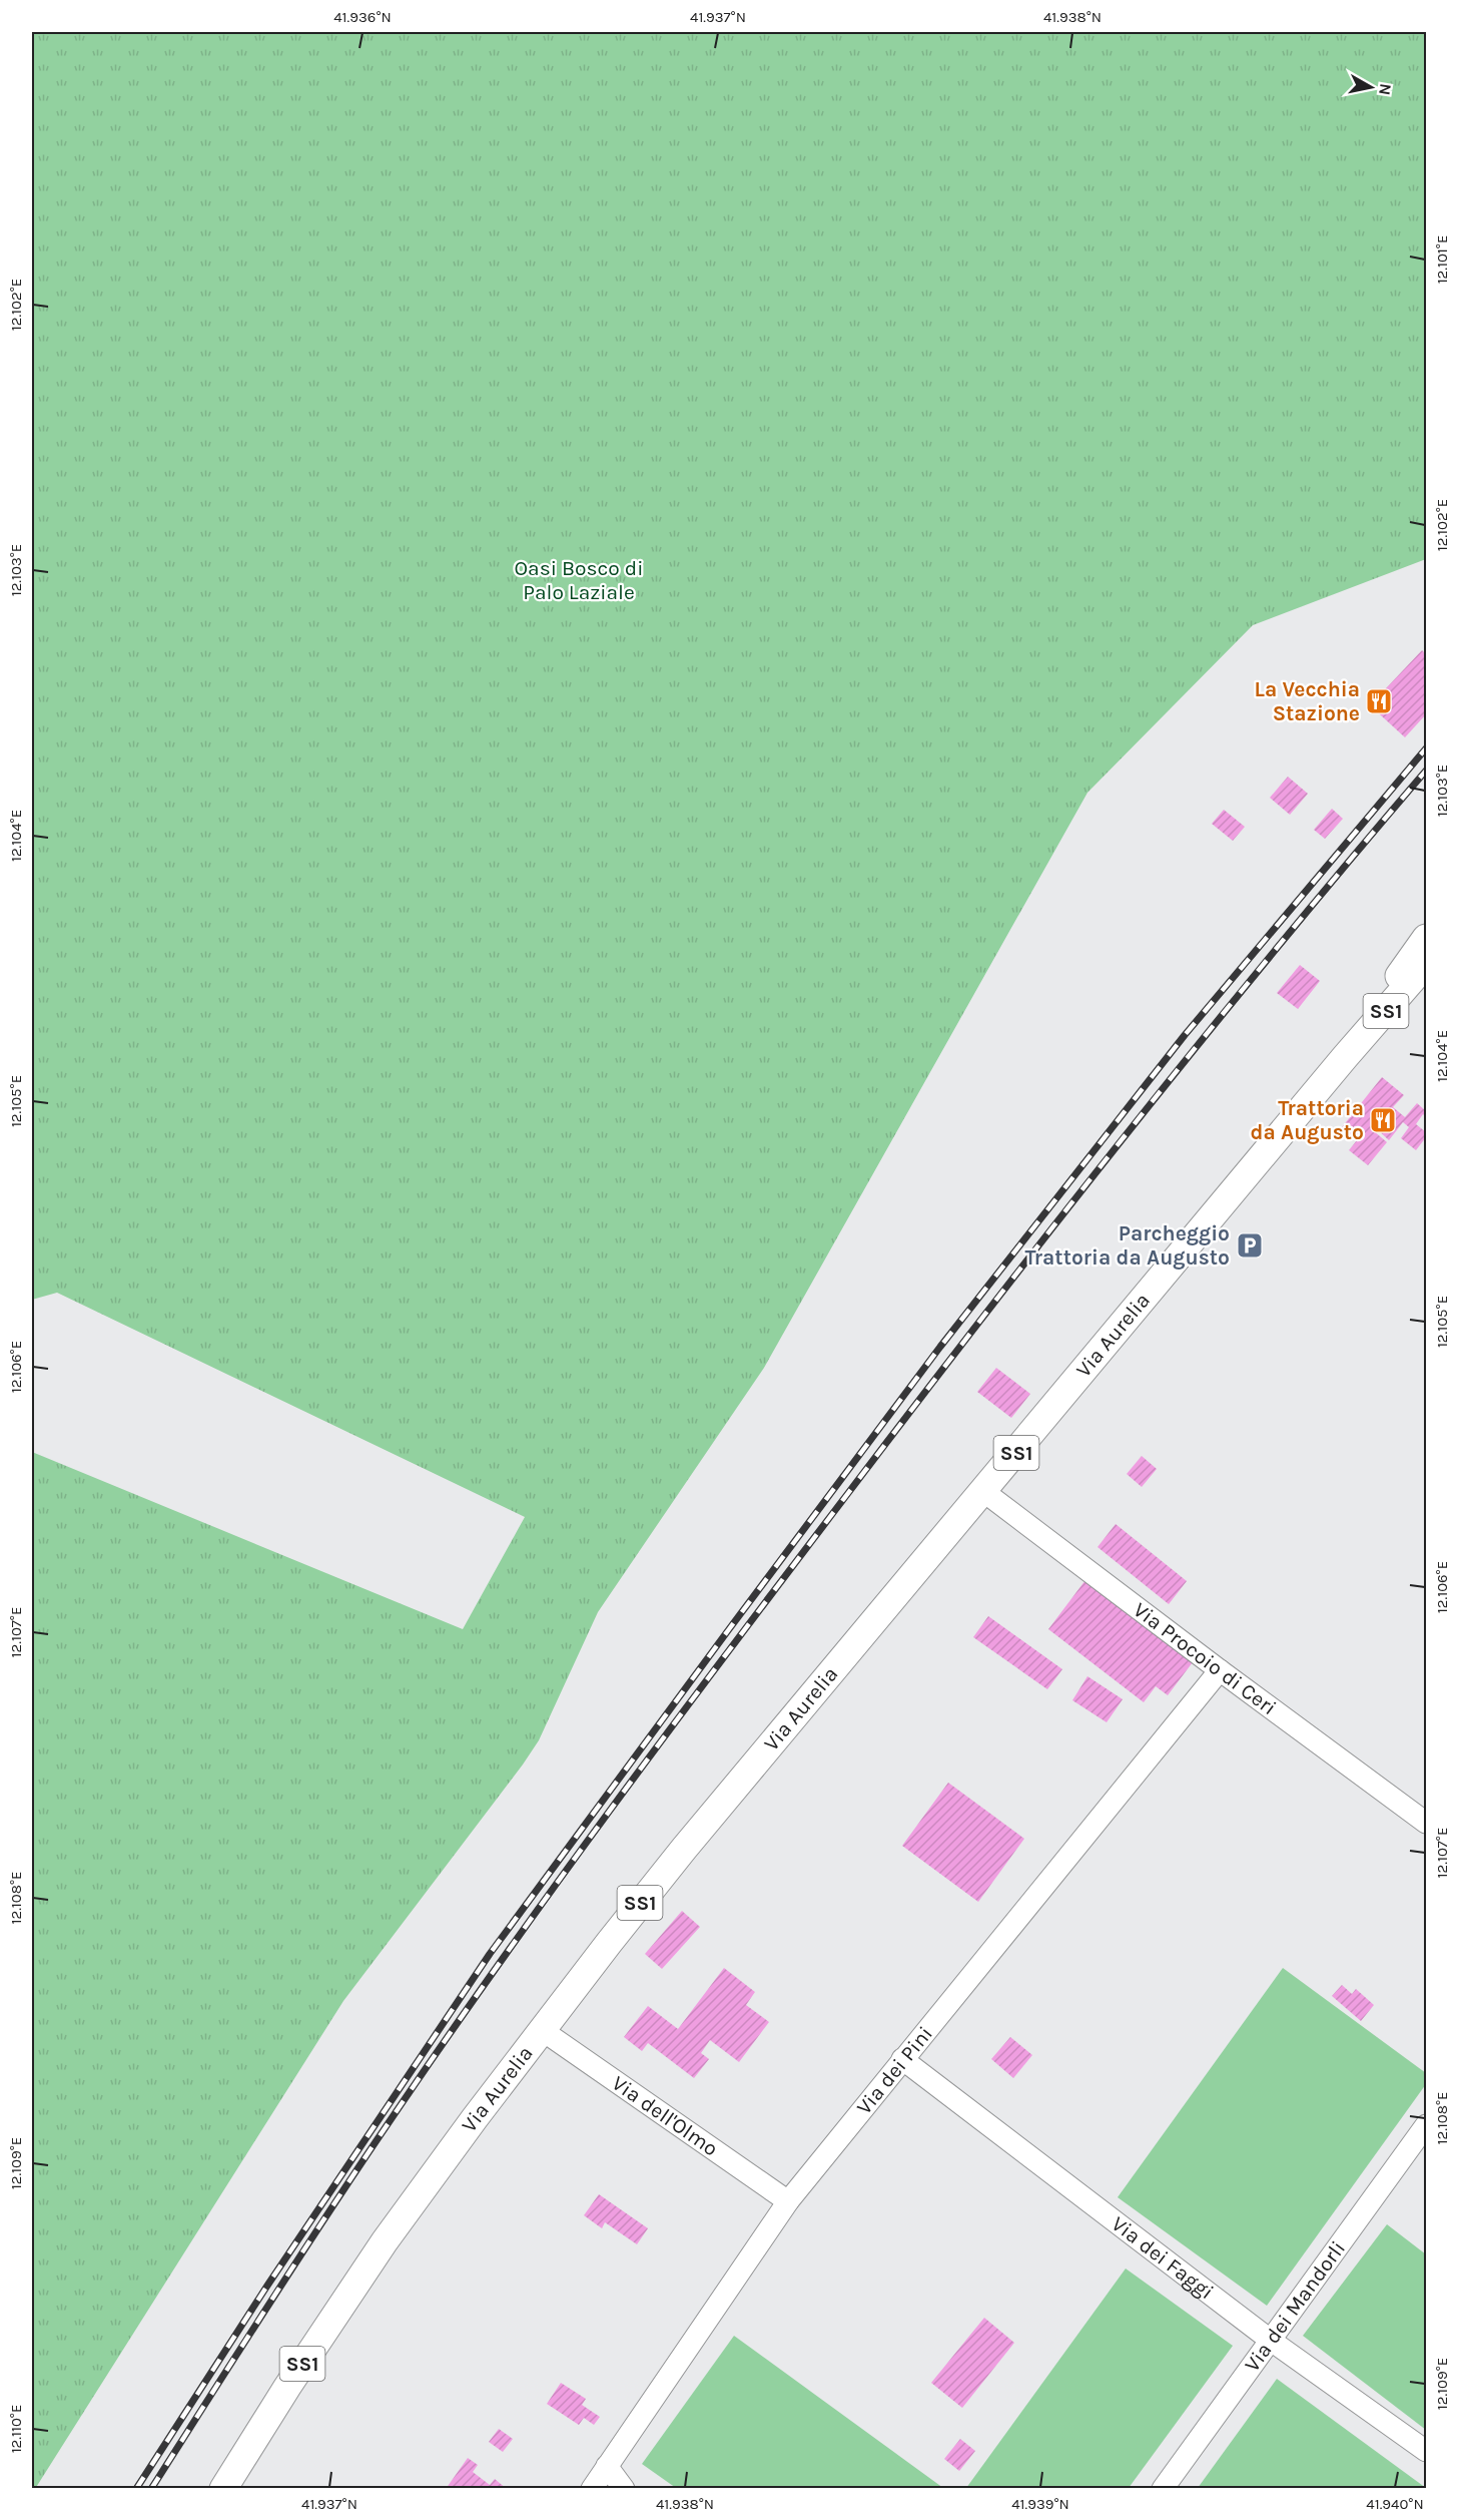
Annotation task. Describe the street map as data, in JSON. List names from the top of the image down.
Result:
{
  "streets": {
    "main road": ["SS1", "Via Aurelia"],
    "street": [
      "Via Procoio di Ceri",
      "Via dei Pini",
      "Via dell'Olmo",
      "Via dei Faggi",
      "Via dei Mandorli"
    ]
  },
  "crossings": [
    ["Via Aurelia", "Via Procoio di Ceri"],
    ["Via Aurelia", "Via dell'Olmo"],
    ["Via Procoio di Ceri", "Via dei Pini"],
    ["Via dei Pini", "Via dell'Olmo"],
    ["Via dei Pini", "Via dei Faggi"],
    ["Via dei Faggi", "Via dei Mandorli"]
  ],
  "parks": ["Oasi Bosco di Palo Laziale"],
  "places": {
    "restaurant": ["La Vecchia Stazione", "Trattoria da Augusto"],
    "parking": ["Parcheggio Trattoria da Augusto"]
  },
  "north": "right",
  "coordinates": [
    "41.936°N",
    "41.937°N",
    "41.938°N",
    "12.101°E",
    "12.102°E",
    "12.103°E",
    "12.104°E",
    "12.105°E",
    "12.106°E",
    "12.107°E",
    "12.108°E",
    "12.109°E",
    "12.110°E",
    "41.939°N",
    "41.940°N"
  ]
}
